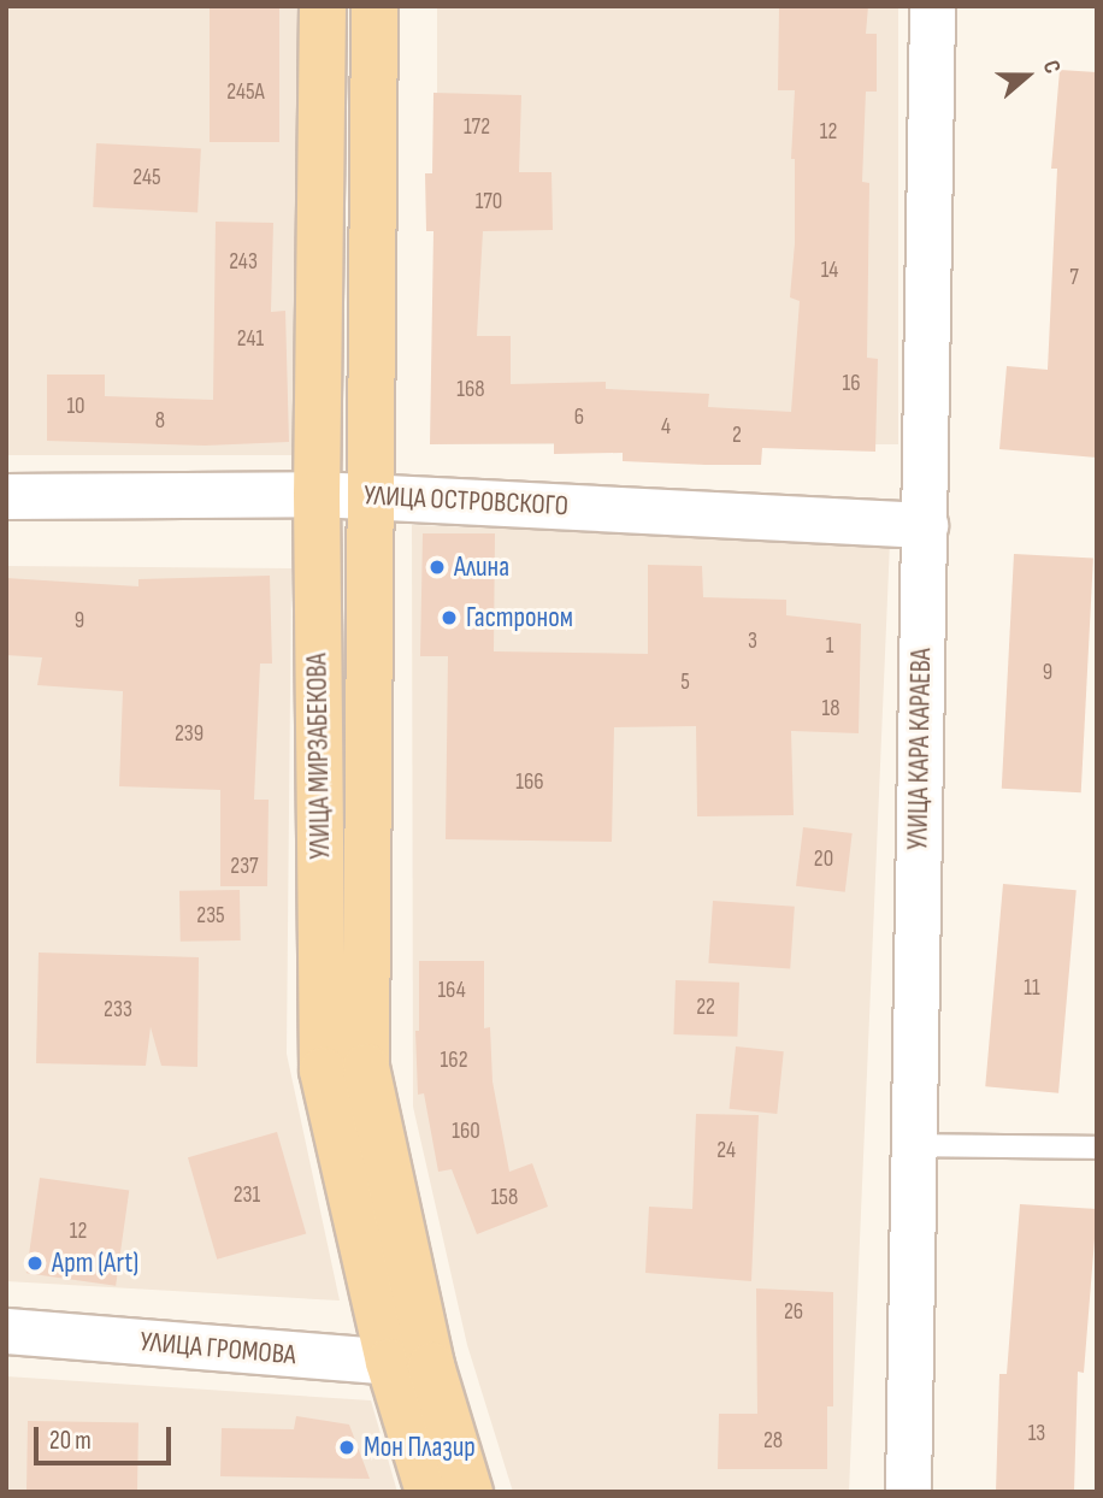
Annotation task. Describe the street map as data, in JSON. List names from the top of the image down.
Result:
{
  "streets": {
    "main road": ["УЛИЦА МИРЗАБЕКОВА"],
    "street": ["УЛИЦА ОСТРОВСКОГО", "УЛИЦА КАРА КАРАЕВА", "УЛИЦА ГРОМОВА"]
  },
  "crossings": [
    ["УЛИЦА ОСТРОВСКОГО", "УЛИЦА КАРА КАРАЕВА"],
    ["УЛИЦА ОСТРОВСКОГО", "УЛИЦА МИРЗАБЕКОВА"],
    ["УЛИЦА МИРЗАБЕКОВА", "УЛИЦА ГРОМОВА"]
  ],
  "places": [
    "Алина",
    "Гастроном",
    "Арт (Art)",
    "Мон Плазир"
  ],
  "house_numbers": [
    "245А",
    "172",
    "12",
    "245",
    "170",
    "243",
    "14",
    "7",
    "241",
    "16",
    "168",
    "10",
    "6",
    "8",
    "4",
    "2",
    "9",
    "3",
    "1",
    "9",
    "5",
    "18",
    "239",
    "166",
    "20",
    "237",
    "235",
    "11",
    "164",
    "22",
    "233",
    "162",
    "160",
    "24",
    "231",
    "158",
    "12",
    "26",
    "13",
    "28"
  ],
  "scale_bar": "20 m",
  "north": "right"
}
